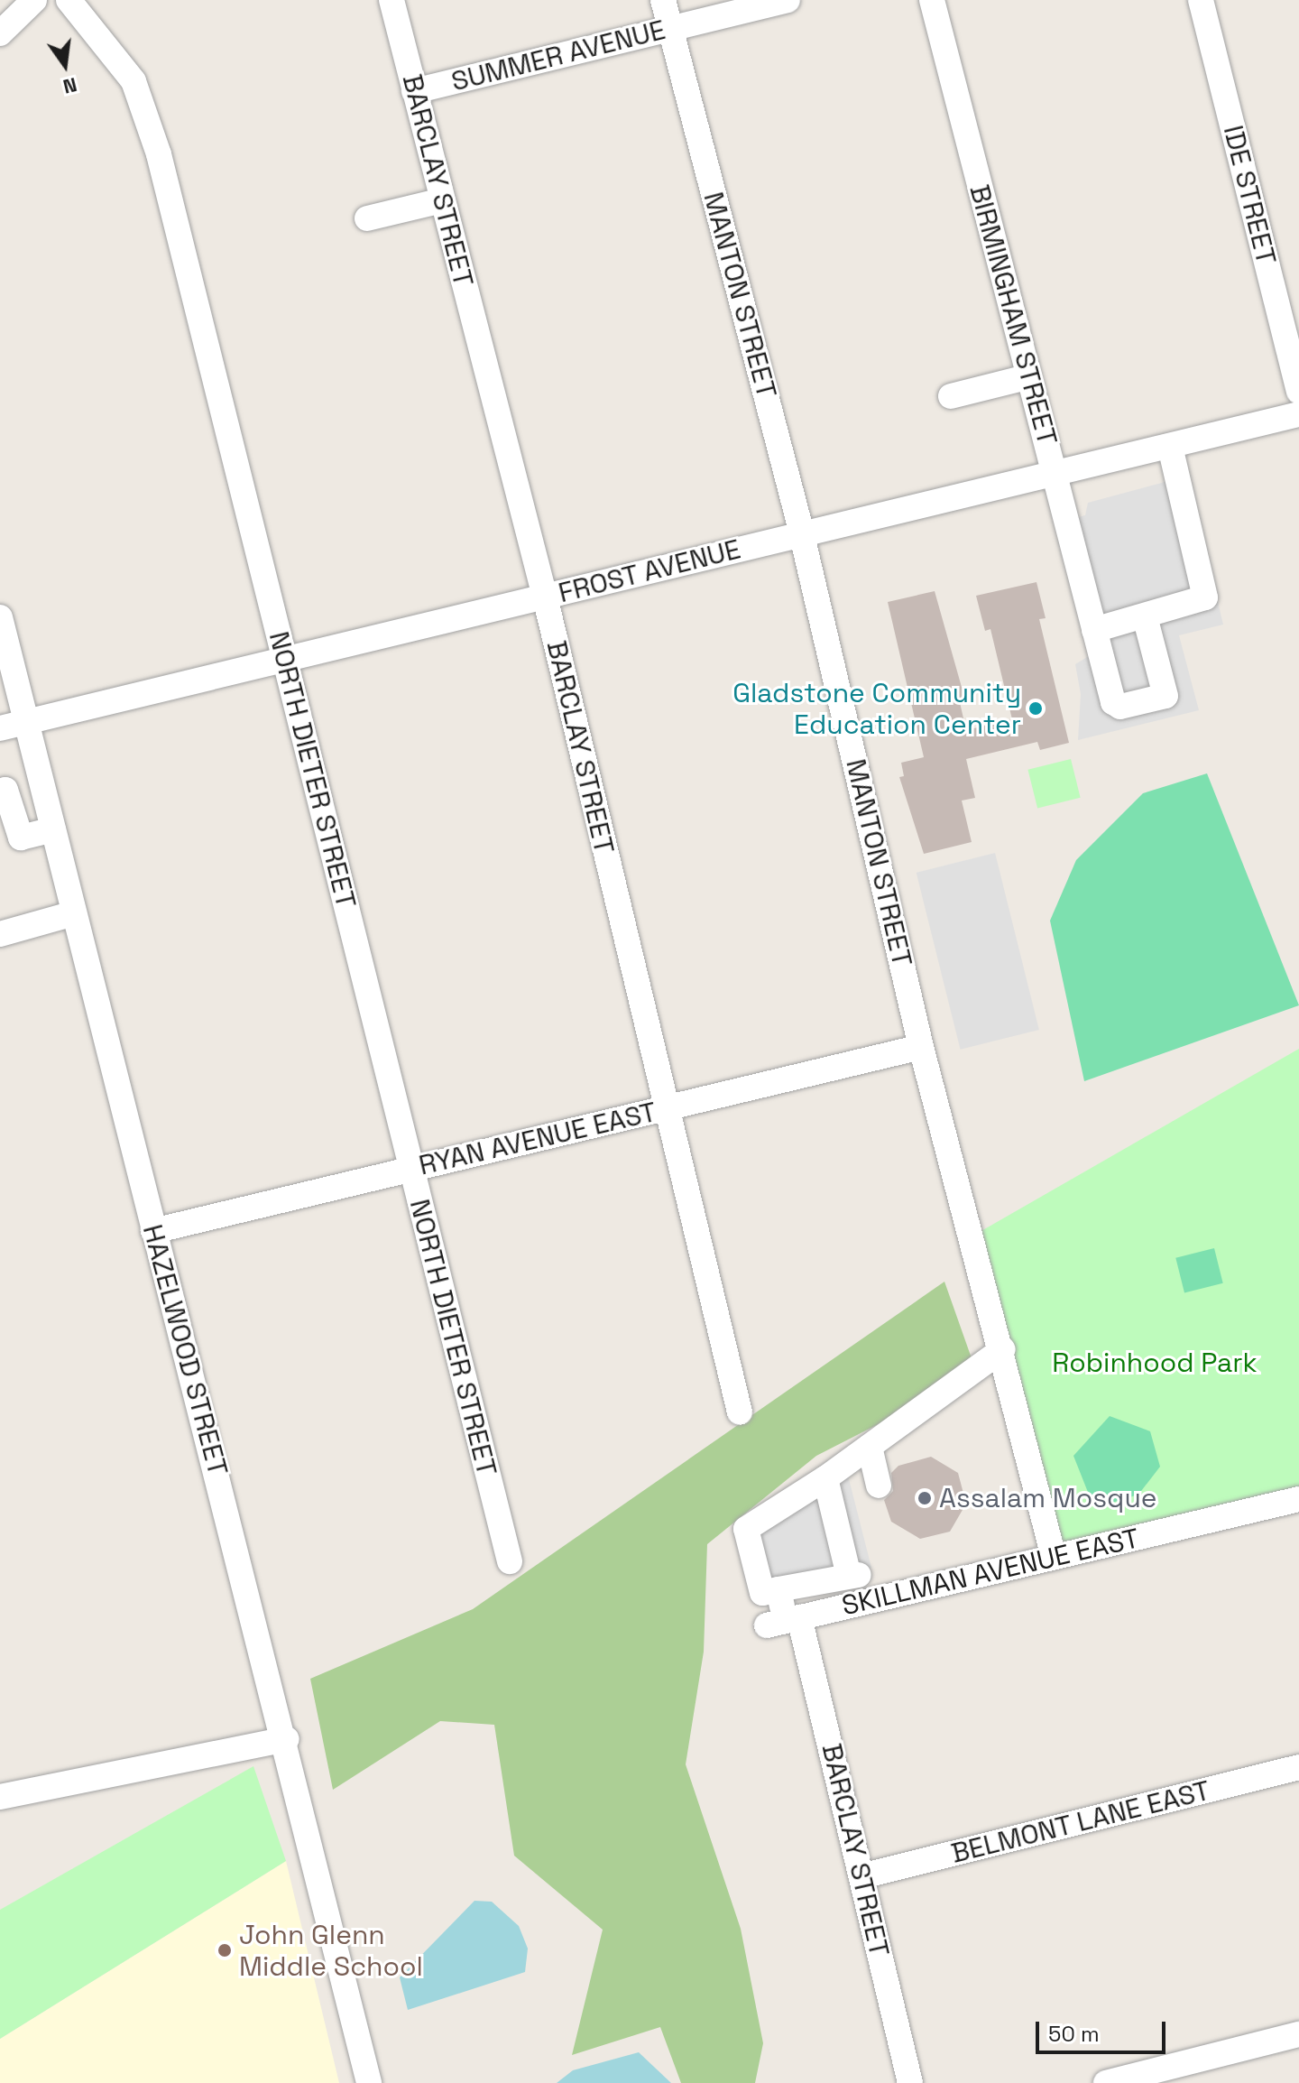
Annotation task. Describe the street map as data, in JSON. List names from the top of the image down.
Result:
{
  "streets": {
    "street": [
      "SUMMER AVENUE",
      "BARCLAY STREET",
      "IDE STREET",
      "MANTON STREET",
      "BIRMINGHAM STREET",
      "FROST AVENUE",
      "NORTH DIETER STREET",
      "RYAN AVENUE EAST",
      "HAZELWOOD STREET",
      "SKILLMAN AVENUE EAST",
      "BELMONT LANE EAST"
    ]
  },
  "crossings": [
    ["SUMMER AVENUE", "BARCLAY STREET"],
    ["SUMMER AVENUE", "MANTON STREET"],
    ["BARCLAY STREET", "FROST AVENUE"],
    ["BARCLAY STREET", "RYAN AVENUE EAST"],
    ["BARCLAY STREET", "SKILLMAN AVENUE EAST"],
    ["BARCLAY STREET", "BELMONT LANE EAST"],
    ["MANTON STREET", "FROST AVENUE"],
    ["MANTON STREET", "RYAN AVENUE EAST"],
    ["MANTON STREET", "SKILLMAN AVENUE EAST"],
    ["BIRMINGHAM STREET", "FROST AVENUE"],
    ["FROST AVENUE", "NORTH DIETER STREET"],
    ["FROST AVENUE", "HAZELWOOD STREET"],
    ["NORTH DIETER STREET", "RYAN AVENUE EAST"],
    ["RYAN AVENUE EAST", "HAZELWOOD STREET"]
  ],
  "parks": ["Robinhood Park"],
  "places": ["Gladstone Community Education Center", "Assalam Mosque", "John Glenn Middle School"],
  "scale_bar": "50 m",
  "north": "bottom"
}
